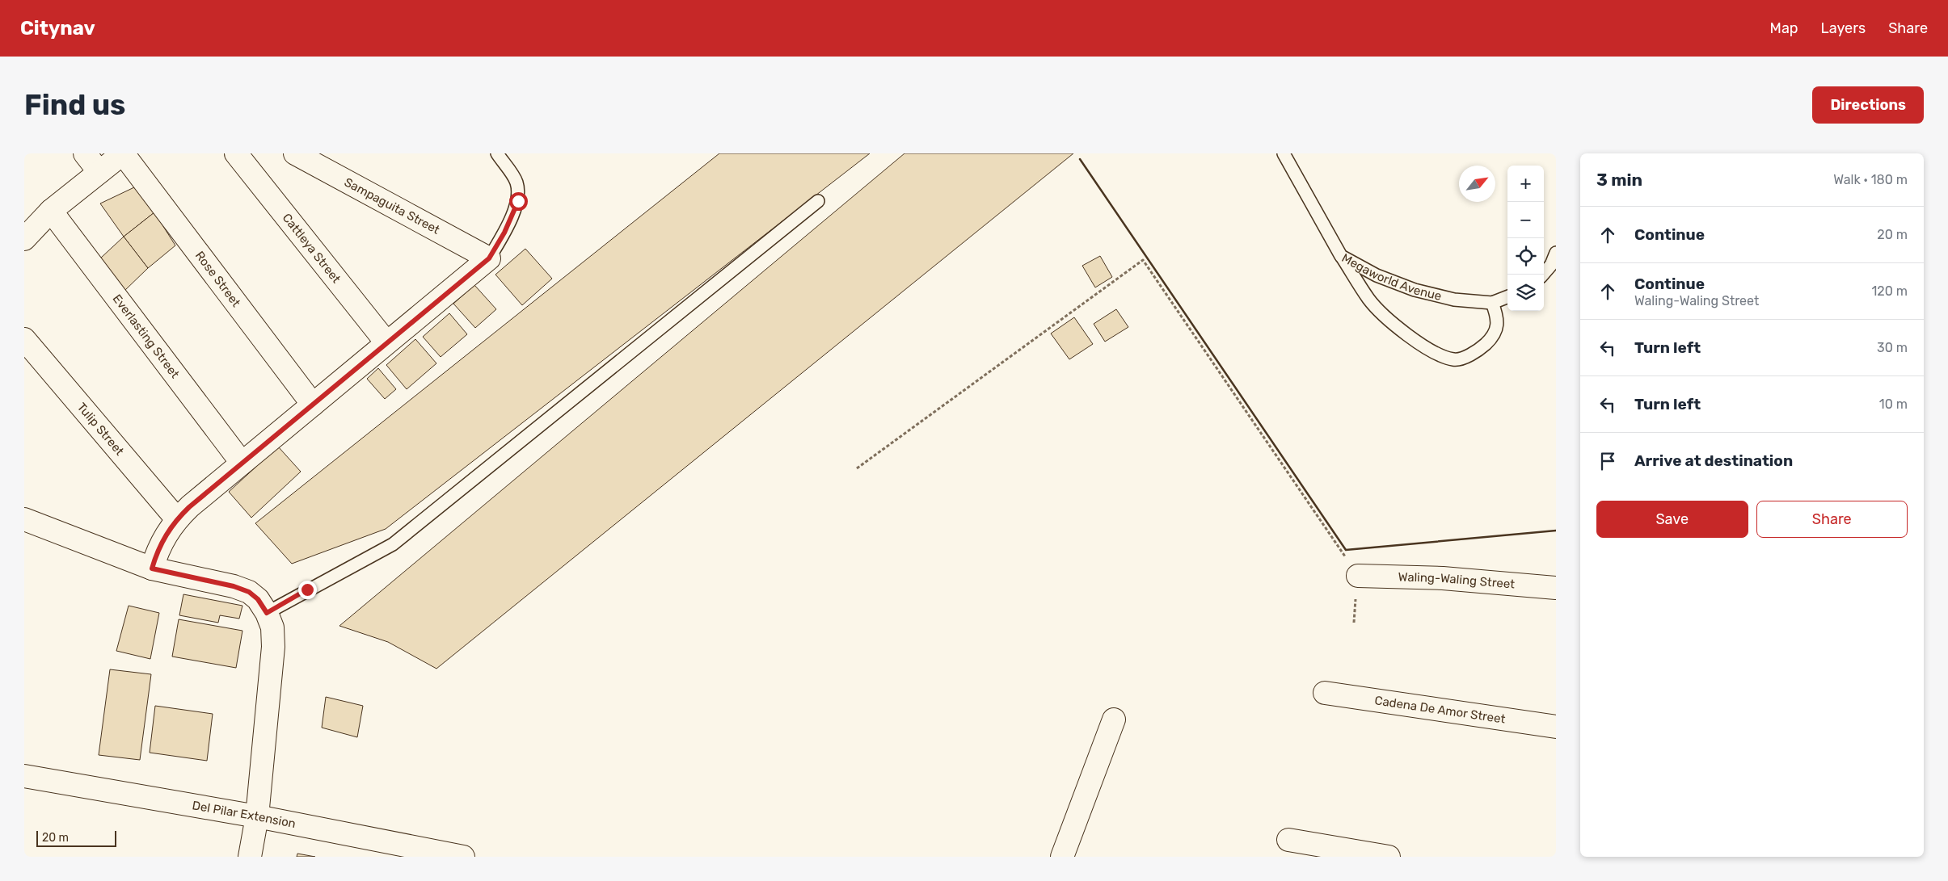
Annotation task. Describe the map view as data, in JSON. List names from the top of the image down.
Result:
{
  "streets": {
    "street": [
      "Sampaguita Street",
      "Cattleya Street",
      "Rose Street",
      "Everlasting Street",
      "Tulip Street",
      "Waling-Waling Street",
      "Cadena De Amor Street",
      "Del Pilar Extension"
    ],
    "lane": ["Megaworld Avenue"]
  },
  "scale_bar": "20 m",
  "north": "top right",
  "page": {
    "header": "Citynav",
    "nav": ["Map", "Layers", "Share"],
    "buttons": [
      "Directions",
      ["Save", "Share"]
    ],
    "title": "Find us",
    "heading": ["3 min", "Walk · 180 m"],
    "map_buttons": ["+", "−"],
    "list": [
      ["Continue", "20 m"],
      ["Continue", "Waling-Waling Street", "120 m"],
      ["Turn left", "30 m"],
      ["Turn left", "10 m"],
      "Arrive at destination"
    ],
    "scale": "20 m"
  }
}
